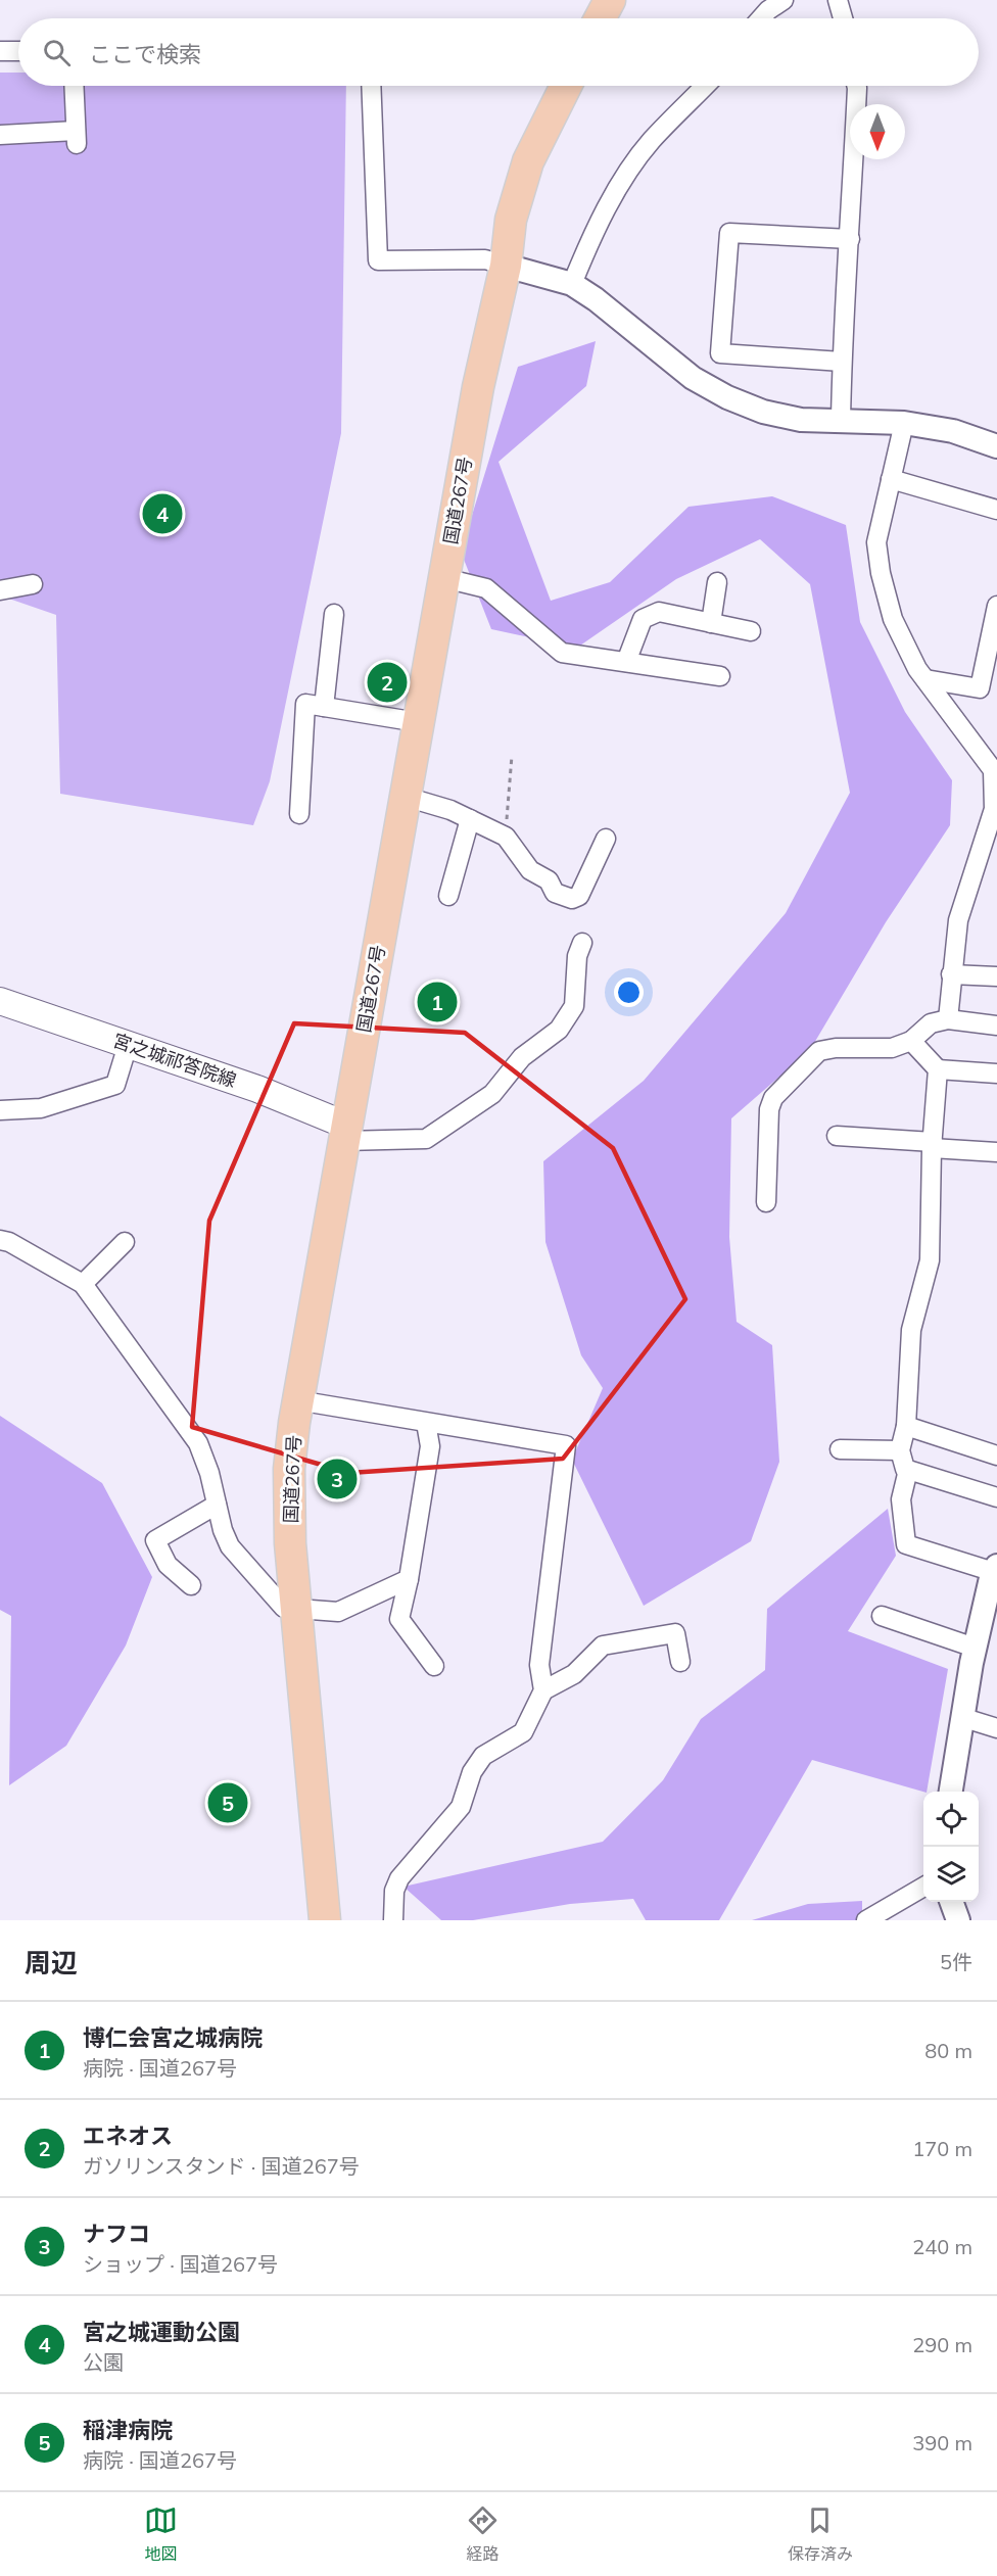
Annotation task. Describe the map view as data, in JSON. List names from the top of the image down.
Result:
{
  "streets": {
    "highway": ["国道267号"],
    "main road": ["宮之城祁答院線"]
  },
  "crossings": [
    ["国道267号", "宮之城祁答院線"]
  ],
  "north": "bottom",
  "page": {
    "search": "ここで検索",
    "pins": [
      "4",
      "2",
      "1",
      "3",
      "5"
    ],
    "heading": ["周辺", "5件"],
    "list": [
      {
        "mark": "1",
        "name": "博仁会宮之城病院",
        "note": "病院 · 国道267号",
        "value": "80 m"
      },
      {
        "mark": "2",
        "name": "エネオス",
        "note": "ガソリンスタンド · 国道267号",
        "value": "170 m"
      },
      {
        "mark": "3",
        "name": "ナフコ",
        "note": "ショップ · 国道267号",
        "value": "240 m"
      },
      {
        "mark": "4",
        "name": "宮之城運動公園",
        "note": "公園",
        "value": "290 m"
      },
      {
        "mark": "5",
        "name": "稲津病院",
        "note": "病院 · 国道267号",
        "value": "390 m"
      }
    ],
    "nav": ["地図", "経路", "保存済み"]
  }
}
